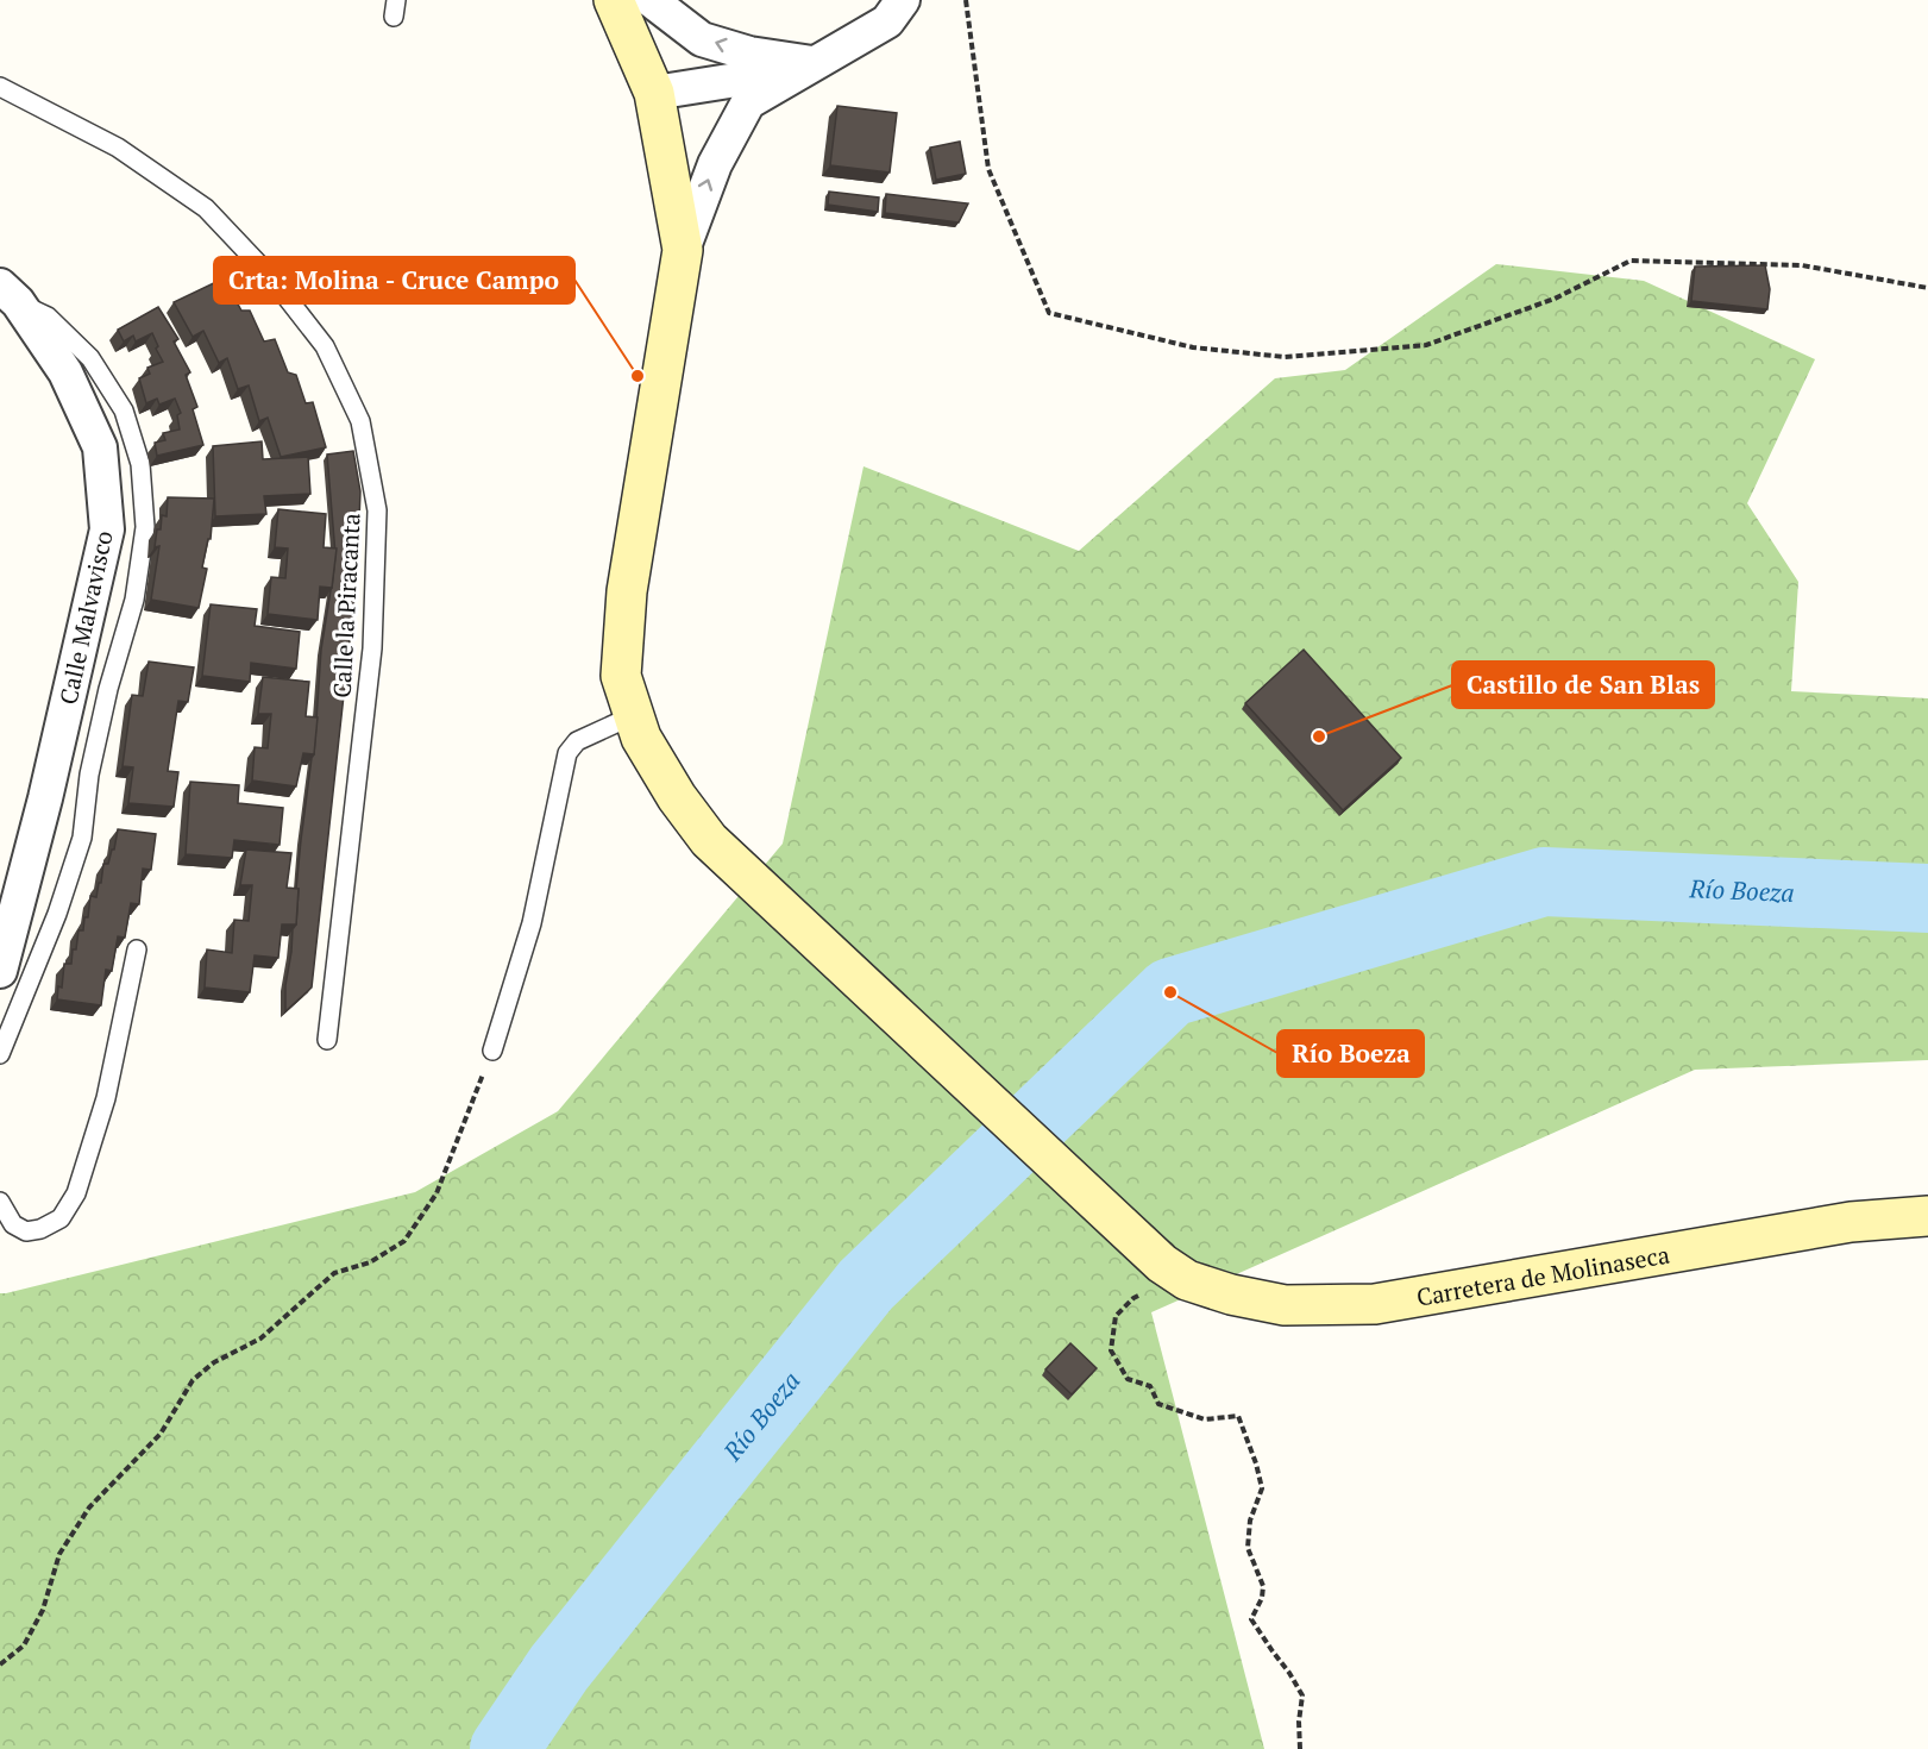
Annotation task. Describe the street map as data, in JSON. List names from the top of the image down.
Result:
{
  "streets": {
    "main road": ["Carretera de Molinaseca"],
    "street": ["Calle Malvavisco"],
    "lane": ["Calle la Piracanta"]
  },
  "water": ["Río Boeza"],
  "places": ["Crta: Molina - Cruce Campo", "Castillo de San Blas", "Río Boeza"]
}
